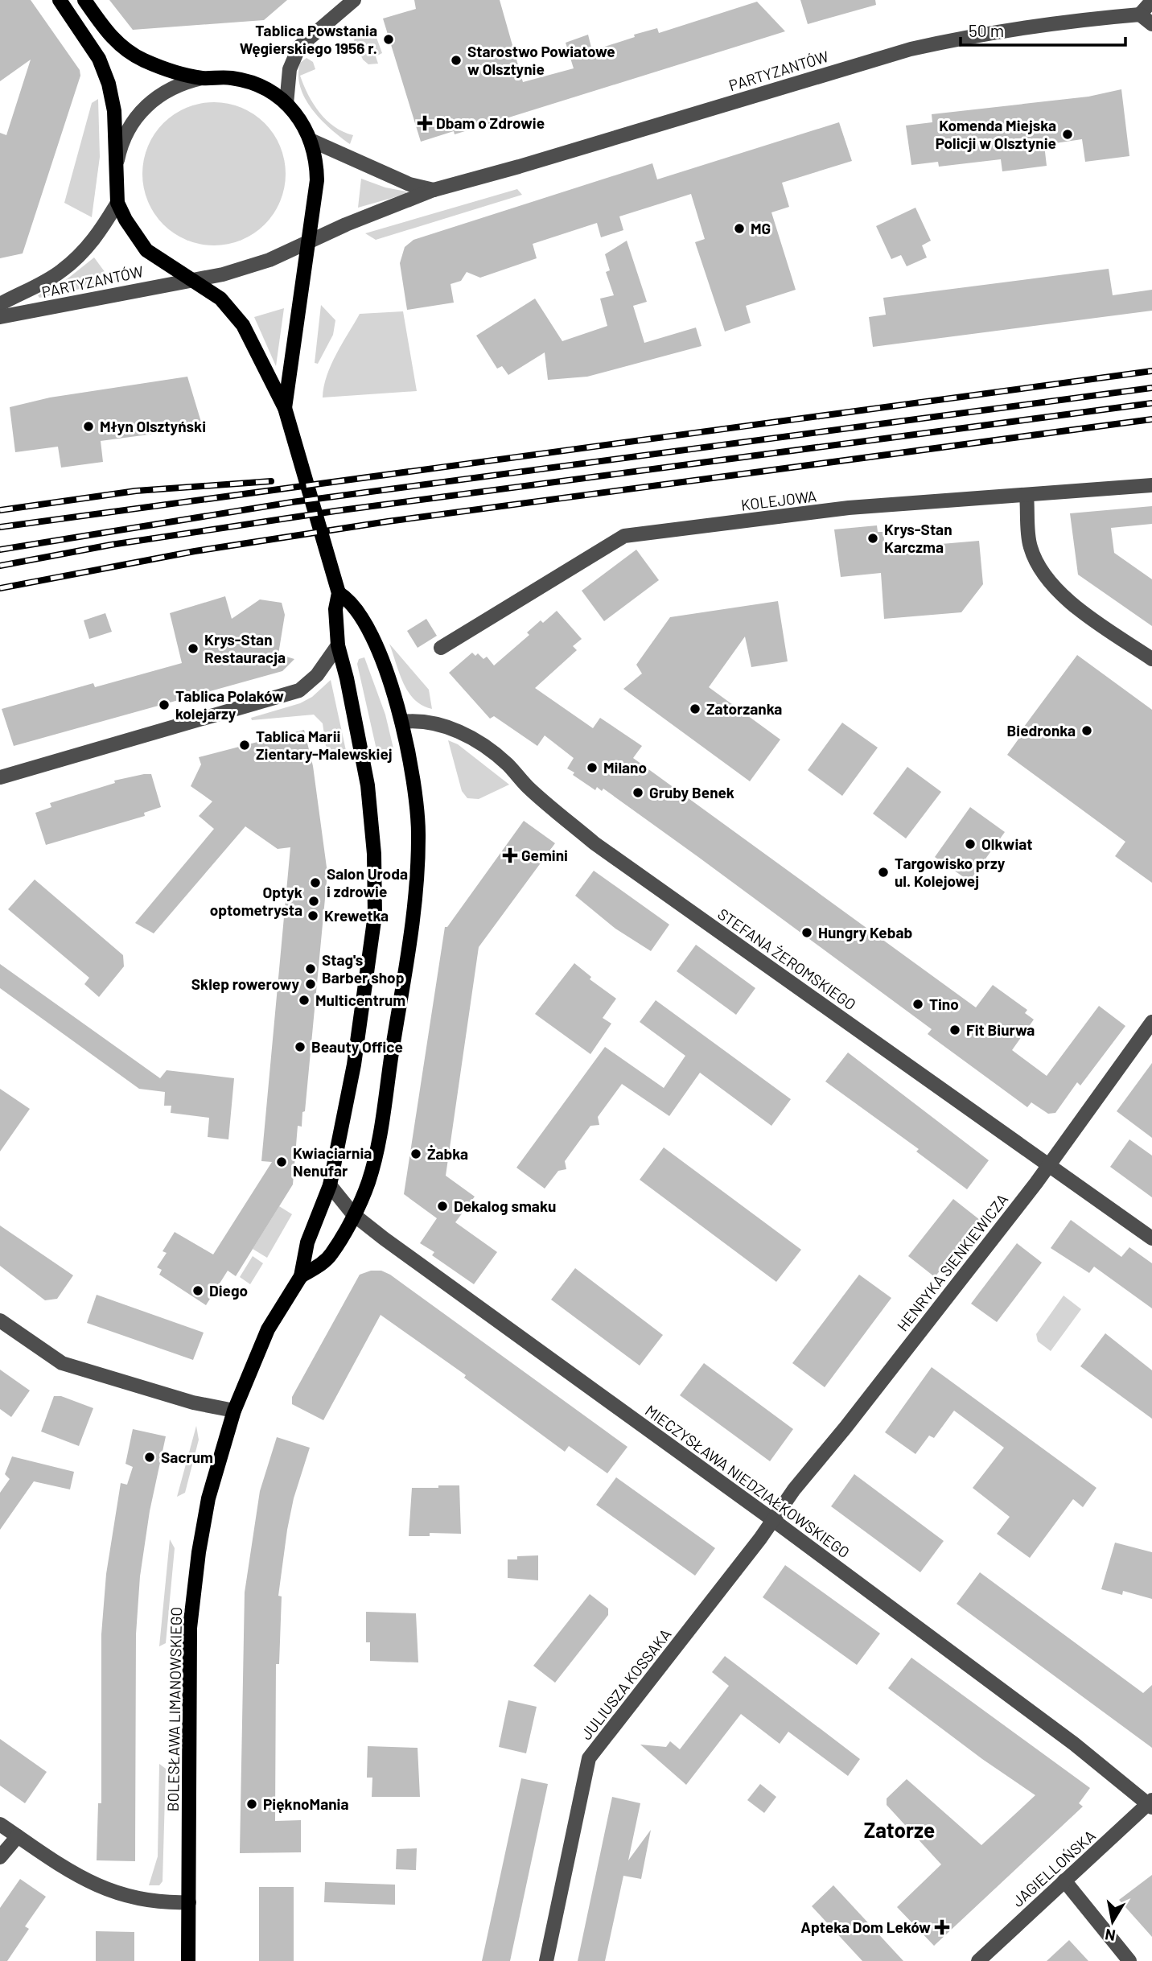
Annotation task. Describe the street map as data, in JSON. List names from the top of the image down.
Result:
{
  "streets": {
    "main road": ["BOLESŁAWA LIMANOWSKIEGO"],
    "street": [
      "PARTYZANTÓW",
      "KOLEJOWA",
      "STEFANA ŻEROMSKIEGO",
      "HENRYKA SIENKIEWICZA",
      "MIECZYSŁAWA NIEDZIAŁKOWSKIEGO",
      "JULIUSZA KOSSAKA",
      "JAGIELLOŃSKA"
    ]
  },
  "crossings": [
    ["PARTYZANTÓW", "BOLESŁAWA LIMANOWSKIEGO"],
    ["STEFANA ŻEROMSKIEGO", "HENRYKA SIENKIEWICZA"],
    ["STEFANA ŻEROMSKIEGO", "BOLESŁAWA LIMANOWSKIEGO"],
    ["HENRYKA SIENKIEWICZA", "MIECZYSŁAWA NIEDZIAŁKOWSKIEGO"],
    ["HENRYKA SIENKIEWICZA", "JULIUSZA KOSSAKA"],
    ["MIECZYSŁAWA NIEDZIAŁKOWSKIEGO", "JULIUSZA KOSSAKA"],
    ["MIECZYSŁAWA NIEDZIAŁKOWSKIEGO", "BOLESŁAWA LIMANOWSKIEGO"],
    ["MIECZYSŁAWA NIEDZIAŁKOWSKIEGO", "JAGIELLOŃSKA"]
  ],
  "districts": ["Zatorze"],
  "places": {
    "other": [
      "Tablica Powstania Węgierskiego 1956 r.",
      "Starostwo Powiatowe w Olsztynie",
      "Komenda Miejska Policji w Olsztynie",
      "MG",
      "Młyn Olsztyński",
      "Krys-Stan Karczma",
      "Krys-Stan Restauracja",
      "Tablica Polaków kolejarzy",
      "Zatorzanka",
      "Biedronka",
      "Tablica Marii Zientary-Malewskiej",
      "Milano",
      "Gruby Benek",
      "Olkwiat",
      "Targowisko przy ul. Kolejowej",
      "Salon Uroda i zdrowie",
      "Optyk optometrysta",
      "Krewetka",
      "Hungry Kebab",
      "Stag's Barber shop",
      "Sklep rowerowy",
      "Multicentrum",
      "Tino",
      "Fit Biurwa",
      "Beauty Office",
      "Żabka",
      "Kwiaciarnia Nenufar",
      "Dekalog smaku",
      "Diego",
      "Sacrum",
      "PięknoMania"
    ],
    "health": ["Dbam o Zdrowie", "Gemini", "Apteka Dom Leków"]
  },
  "scale_bar": "50 m",
  "north": "bottom"
}
